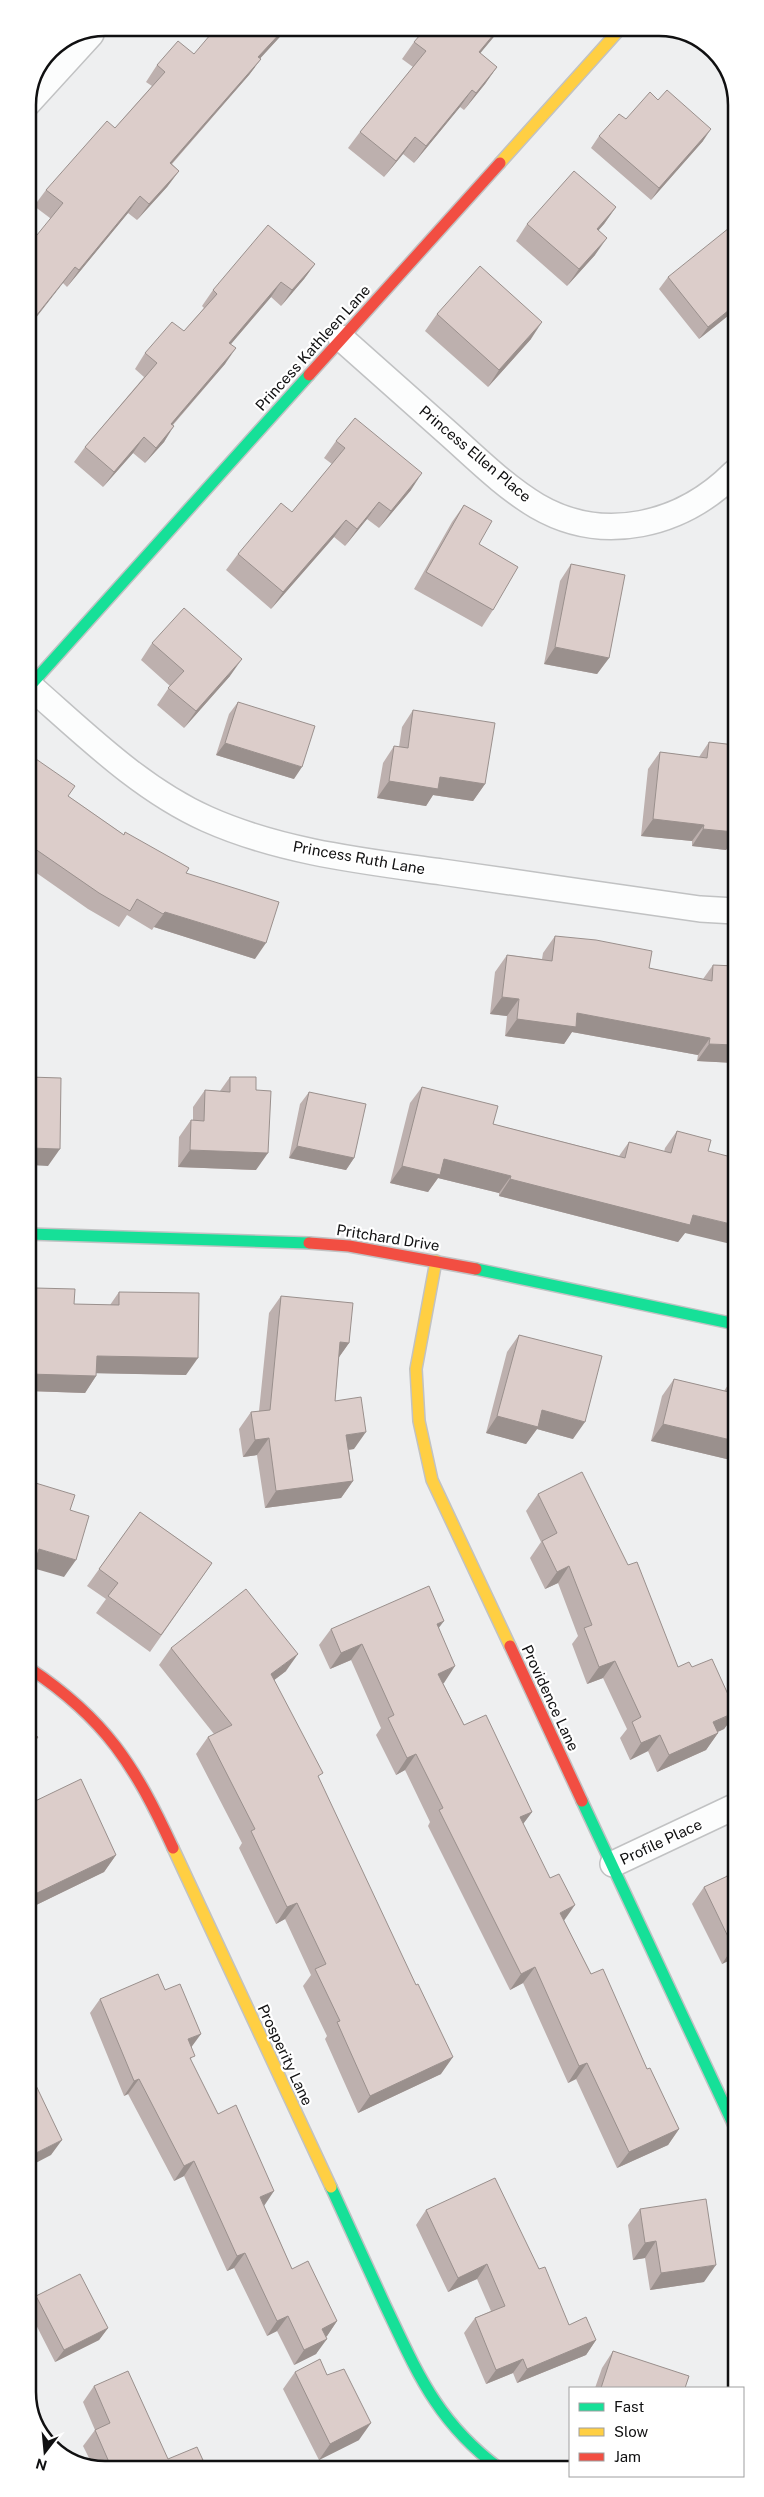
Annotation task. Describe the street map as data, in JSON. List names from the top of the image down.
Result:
{
  "streets": {
    "street": [
      "Princess Kathleen Lane",
      "Princess Ellen Place",
      "Princess Ruth Lane",
      "Pritchard Drive",
      "Providence Lane",
      "Profile Place",
      "Prosperity Lane"
    ]
  },
  "crossings": [
    ["Princess Kathleen Lane", "Princess Ellen Place"],
    ["Pritchard Drive", "Providence Lane"],
    ["Providence Lane", "Profile Place"]
  ],
  "legend": ["Fast", "Slow", "Jam"],
  "north": "bottom"
}
